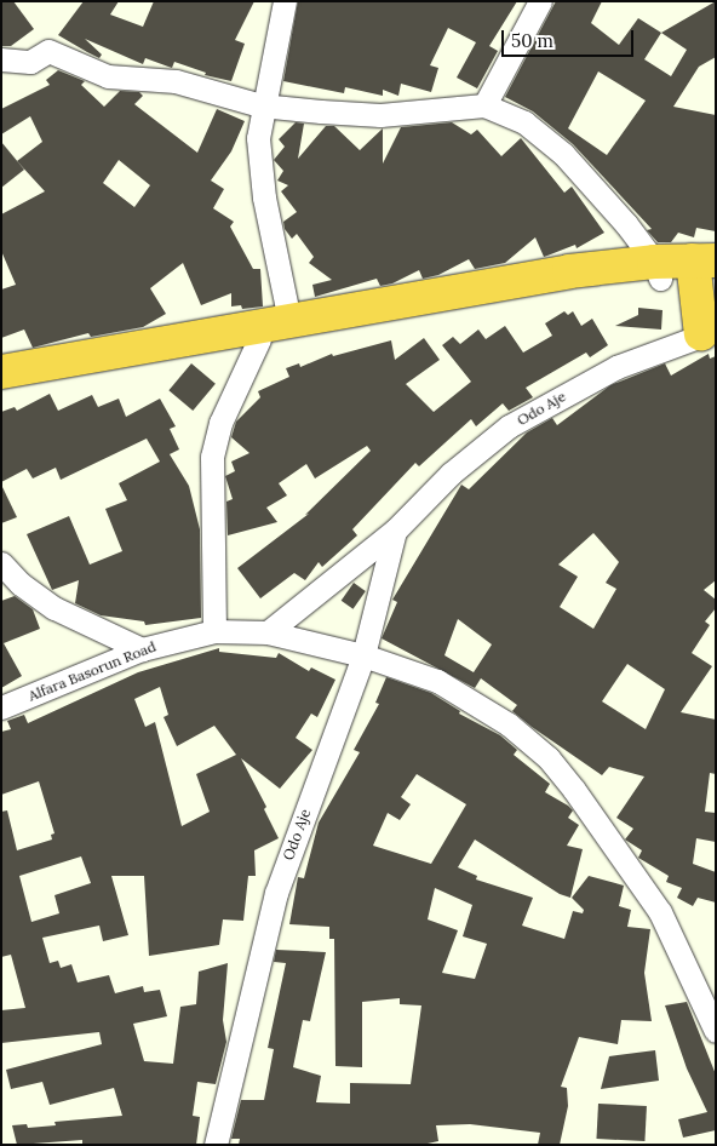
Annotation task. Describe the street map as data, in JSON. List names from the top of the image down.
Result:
{
  "streets": {
    "street": ["Odo Aje", "Alfara Basorun Road"]
  },
  "crossings": [
    ["Odo Aje", "Alfara Basorun Road"]
  ],
  "scale_bar": "50 m"
}
